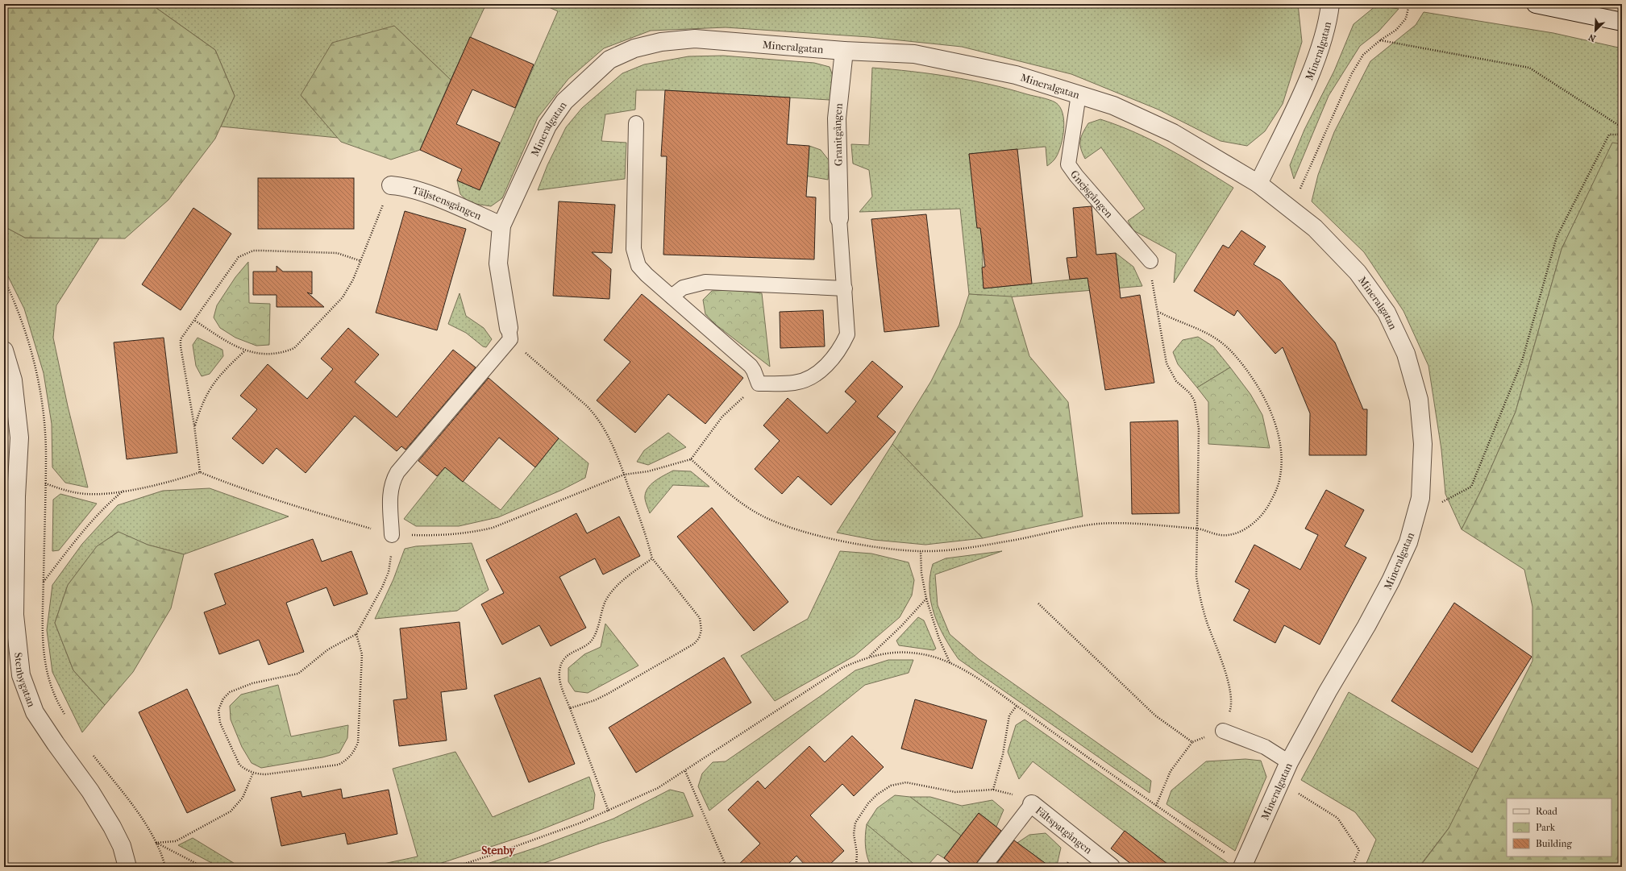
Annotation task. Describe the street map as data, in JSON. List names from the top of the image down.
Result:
{
  "streets": {
    "street": [
      "Mineralgatan",
      "Granitgången",
      "Täljstensgången",
      "Stenbygatan",
      "Fältspatgången"
    ],
    "lane": ["Gnejsgången"]
  },
  "crossings": [
    ["Mineralgatan", "Granitgången"],
    ["Mineralgatan", "Gnejsgången"],
    ["Mineralgatan", "Täljstensgången"]
  ],
  "districts": ["Stenby"],
  "legend": ["Road", "Park", "Building"],
  "north": "bottom left"
}
